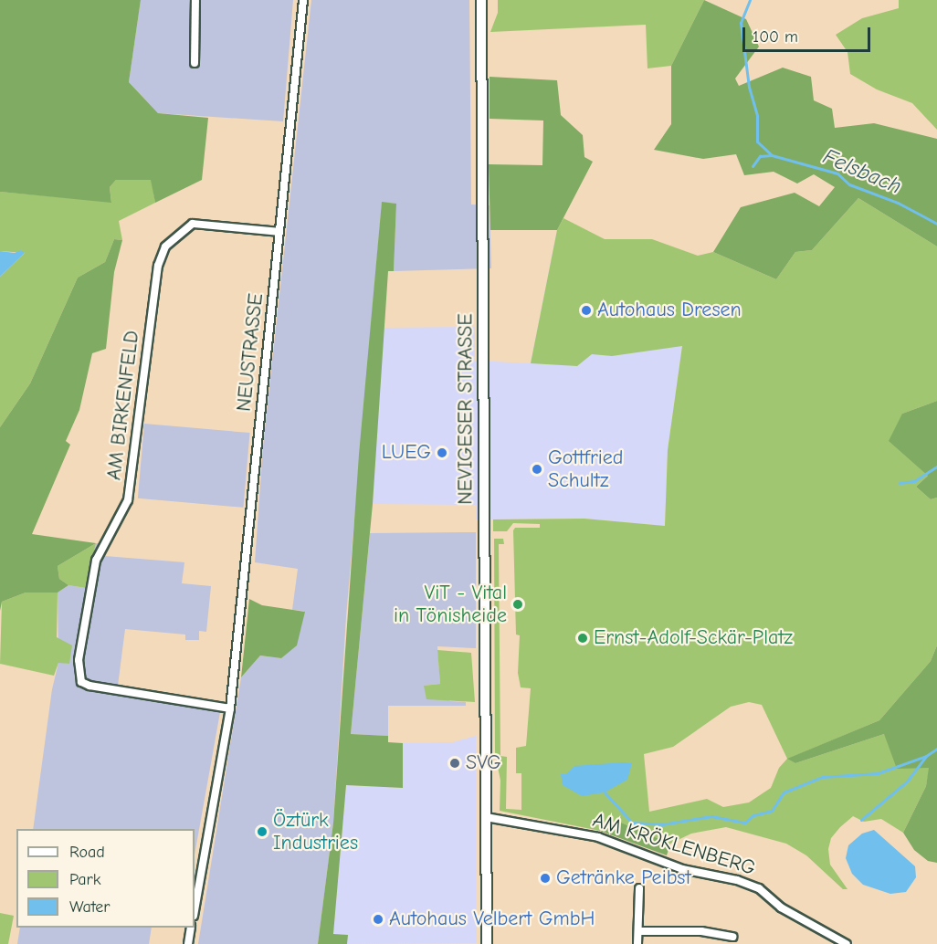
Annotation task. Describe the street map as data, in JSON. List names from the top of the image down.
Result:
{
  "streets": {
    "main road": ["NEVIGESER STRASSE"],
    "street": ["NEUSTRASSE", "AM BIRKENFELD", "AM KRÖKLENBERG"]
  },
  "crossings": [
    ["NEUSTRASSE", "AM BIRKENFELD"],
    ["NEVIGESER STRASSE", "AM KRÖKLENBERG"]
  ],
  "water": ["Felsbach"],
  "places": [
    "Autohaus Dresen",
    "LUEG",
    "Gottfried Schultz",
    "ViT - Vital in Tönisheide",
    "Ernst-Adolf-Sckär-Platz",
    "SVG",
    "Öztürk Industries",
    "Getränke Peibst",
    "Autohaus Velbert GmbH"
  ],
  "legend": ["Road", "Park", "Water"],
  "scale_bar": "100 m"
}
